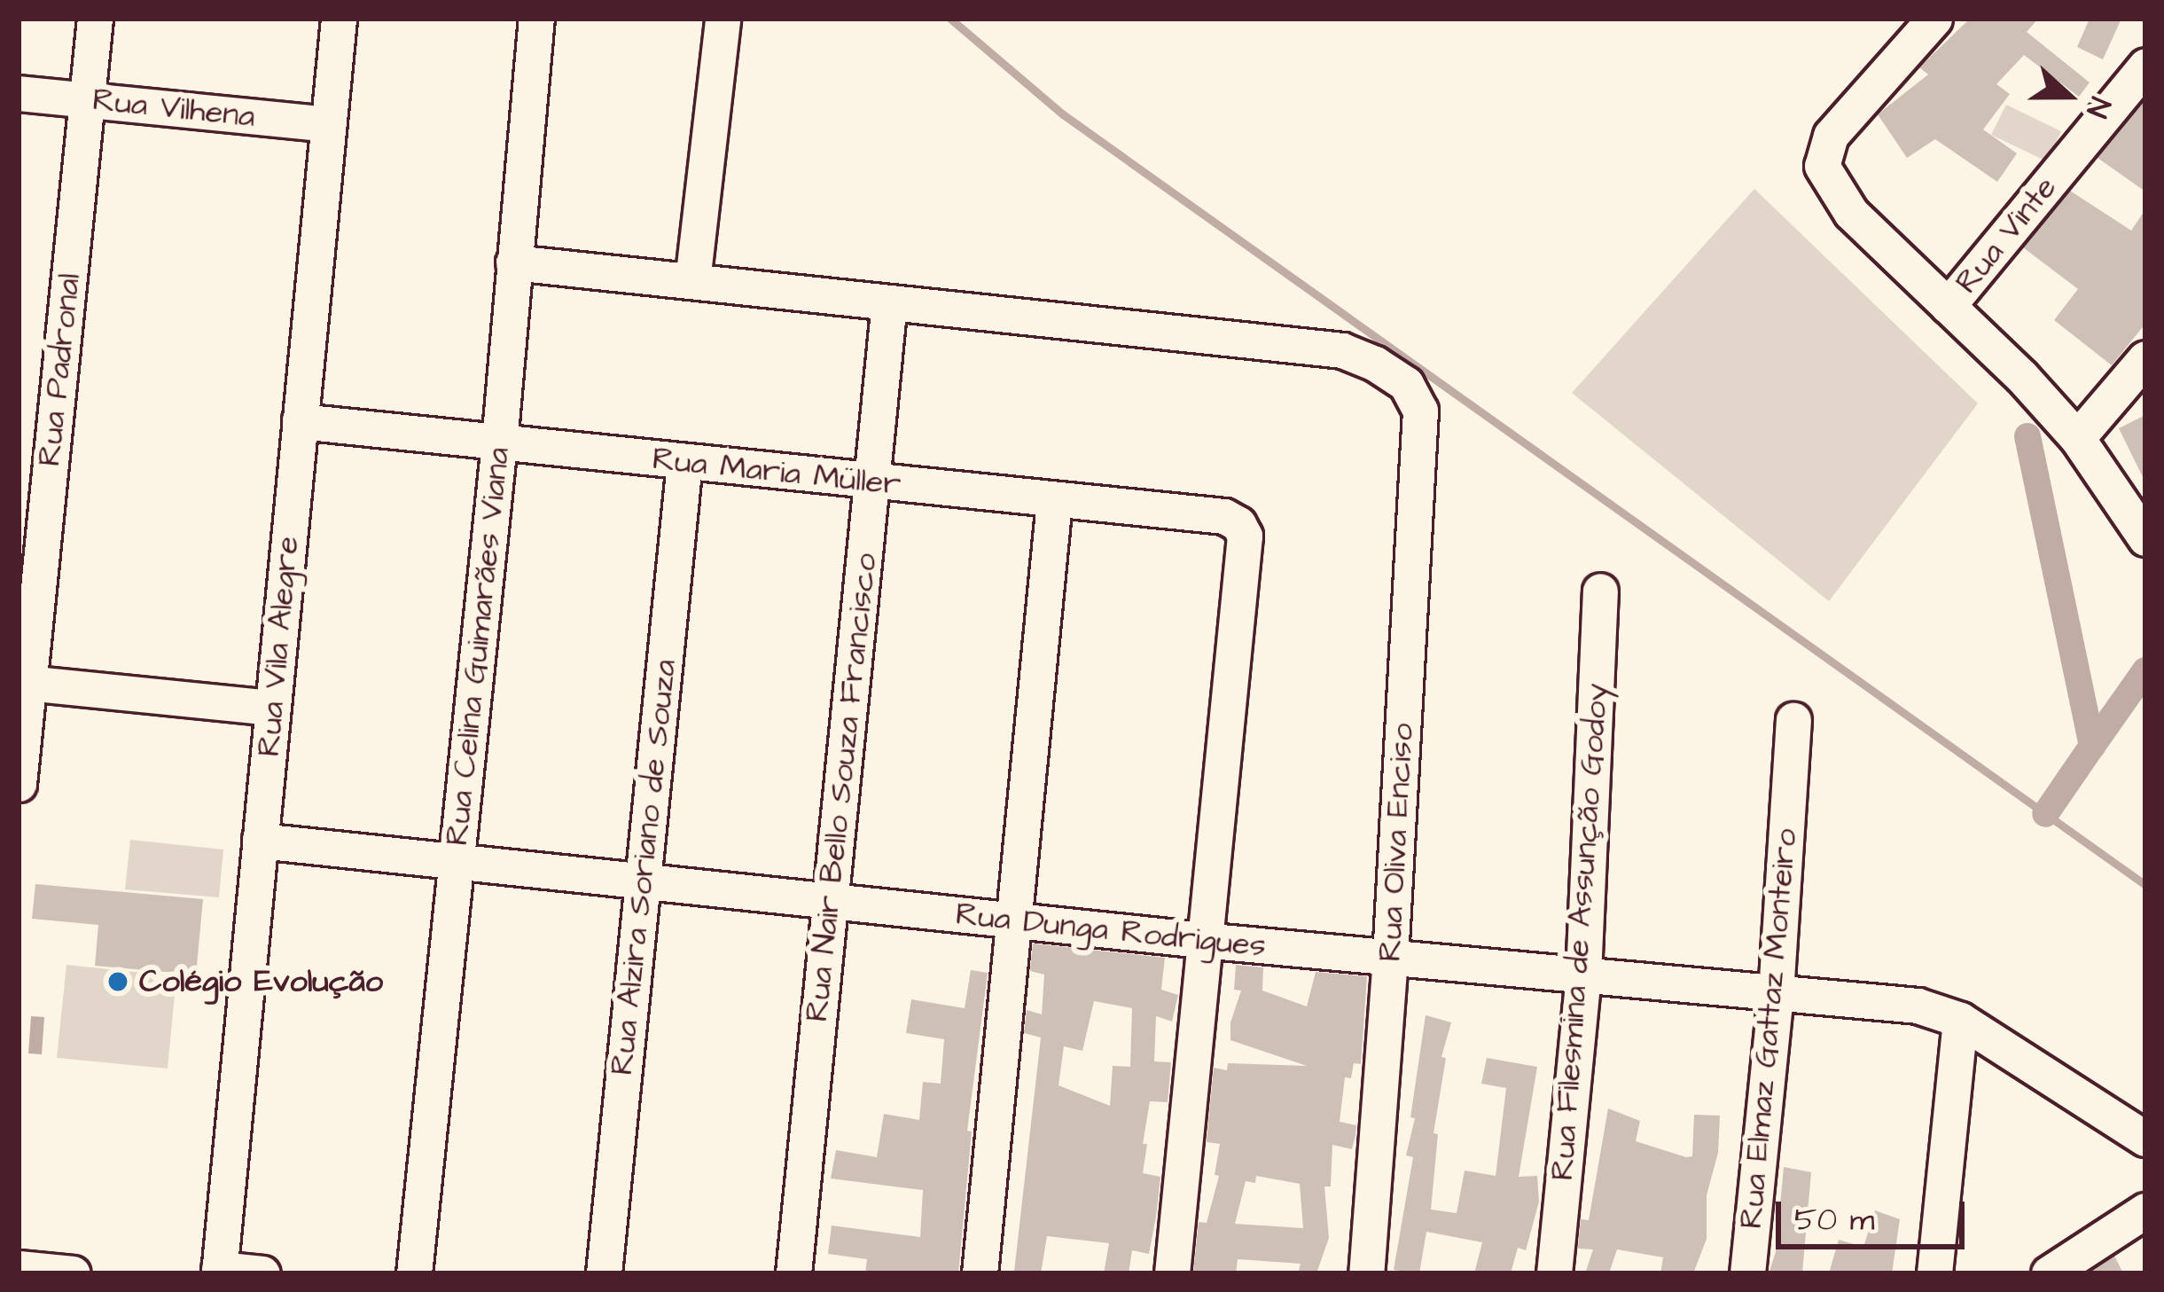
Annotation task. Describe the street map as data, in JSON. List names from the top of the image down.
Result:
{
  "streets": {
    "street": [
      "Rua Vilhena",
      "Rua Vinte",
      "Rua Padronal",
      "Rua Maria Müller",
      "Rua Vila Alegre",
      "Rua Celina Guimarães Viana",
      "Rua Nair Bello Souza Francisco",
      "Rua Oliva Enciso",
      "Rua Alzira Soriano de Souza",
      "Rua Dunga Rodrigues",
      "Rua Filesmina de Assunção Godoy",
      "Rua Elmaz Gattaz Monteiro"
    ]
  },
  "crossings": [
    ["Rua Vilhena", "Rua Padronal"],
    ["Rua Vilhena", "Rua Vila Alegre"],
    ["Rua Maria Müller", "Rua Vila Alegre"],
    ["Rua Maria Müller", "Rua Celina Guimarães Viana"],
    ["Rua Maria Müller", "Rua Nair Bello Souza Francisco"],
    ["Rua Maria Müller", "Rua Alzira Soriano de Souza"],
    ["Rua Maria Müller", "Rua Dunga Rodrigues"],
    ["Rua Vila Alegre", "Rua Dunga Rodrigues"],
    ["Rua Celina Guimarães Viana", "Rua Dunga Rodrigues"],
    ["Rua Nair Bello Souza Francisco", "Rua Oliva Enciso"],
    ["Rua Nair Bello Souza Francisco", "Rua Dunga Rodrigues"],
    ["Rua Oliva Enciso", "Rua Dunga Rodrigues"],
    ["Rua Alzira Soriano de Souza", "Rua Dunga Rodrigues"],
    ["Rua Dunga Rodrigues", "Rua Filesmina de Assunção Godoy"],
    ["Rua Dunga Rodrigues", "Rua Elmaz Gattaz Monteiro"]
  ],
  "places": ["Colégio Evolução"],
  "scale_bar": "50 m",
  "north": "right"
}
